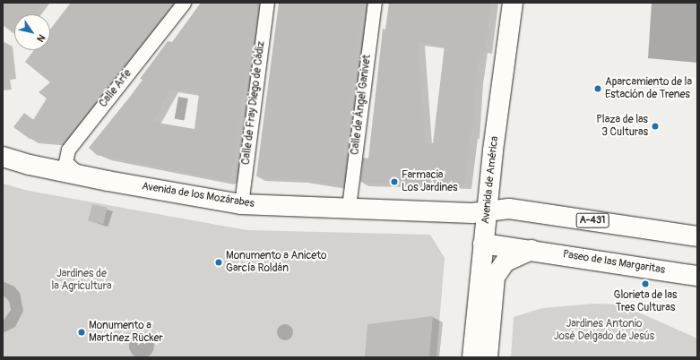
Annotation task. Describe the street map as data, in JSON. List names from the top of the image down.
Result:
{
  "streets": {
    "main road": [
      "Avenida de América",
      "Avenida de los Mozárabes",
      "A-431",
      "Paseo de las Margaritas"
    ],
    "street": ["Calle Arfe", "Calle de Fray Diego de Cádiz", "Calle de Ángel Ganivet"]
  },
  "crossings": [
    ["Calle Arfe", "Avenida de los Mozárabes"],
    ["Calle de Fray Diego de Cádiz", "Avenida de los Mozárabes"],
    ["Calle de Ángel Ganivet", "Avenida de los Mozárabes"],
    ["Avenida de América", "Avenida de los Mozárabes"],
    ["Avenida de América", "A-431"],
    ["Avenida de América", "Paseo de las Margaritas"],
    ["Avenida de los Mozárabes", "A-431"]
  ],
  "parks": ["Jardines de la Agricultura", "Jardines Antonio José Delgado de Jesús"],
  "places": [
    "Aparcamiento de la Estación de Trenes",
    "Plaza de las 3 Culturas",
    "Farmacia Los Jardines",
    "Monumento a Aniceto García Roldán",
    "Glorieta de las Tres Culturas",
    "Monumento a Martínez Rücker"
  ],
  "north": "bottom right"
}
